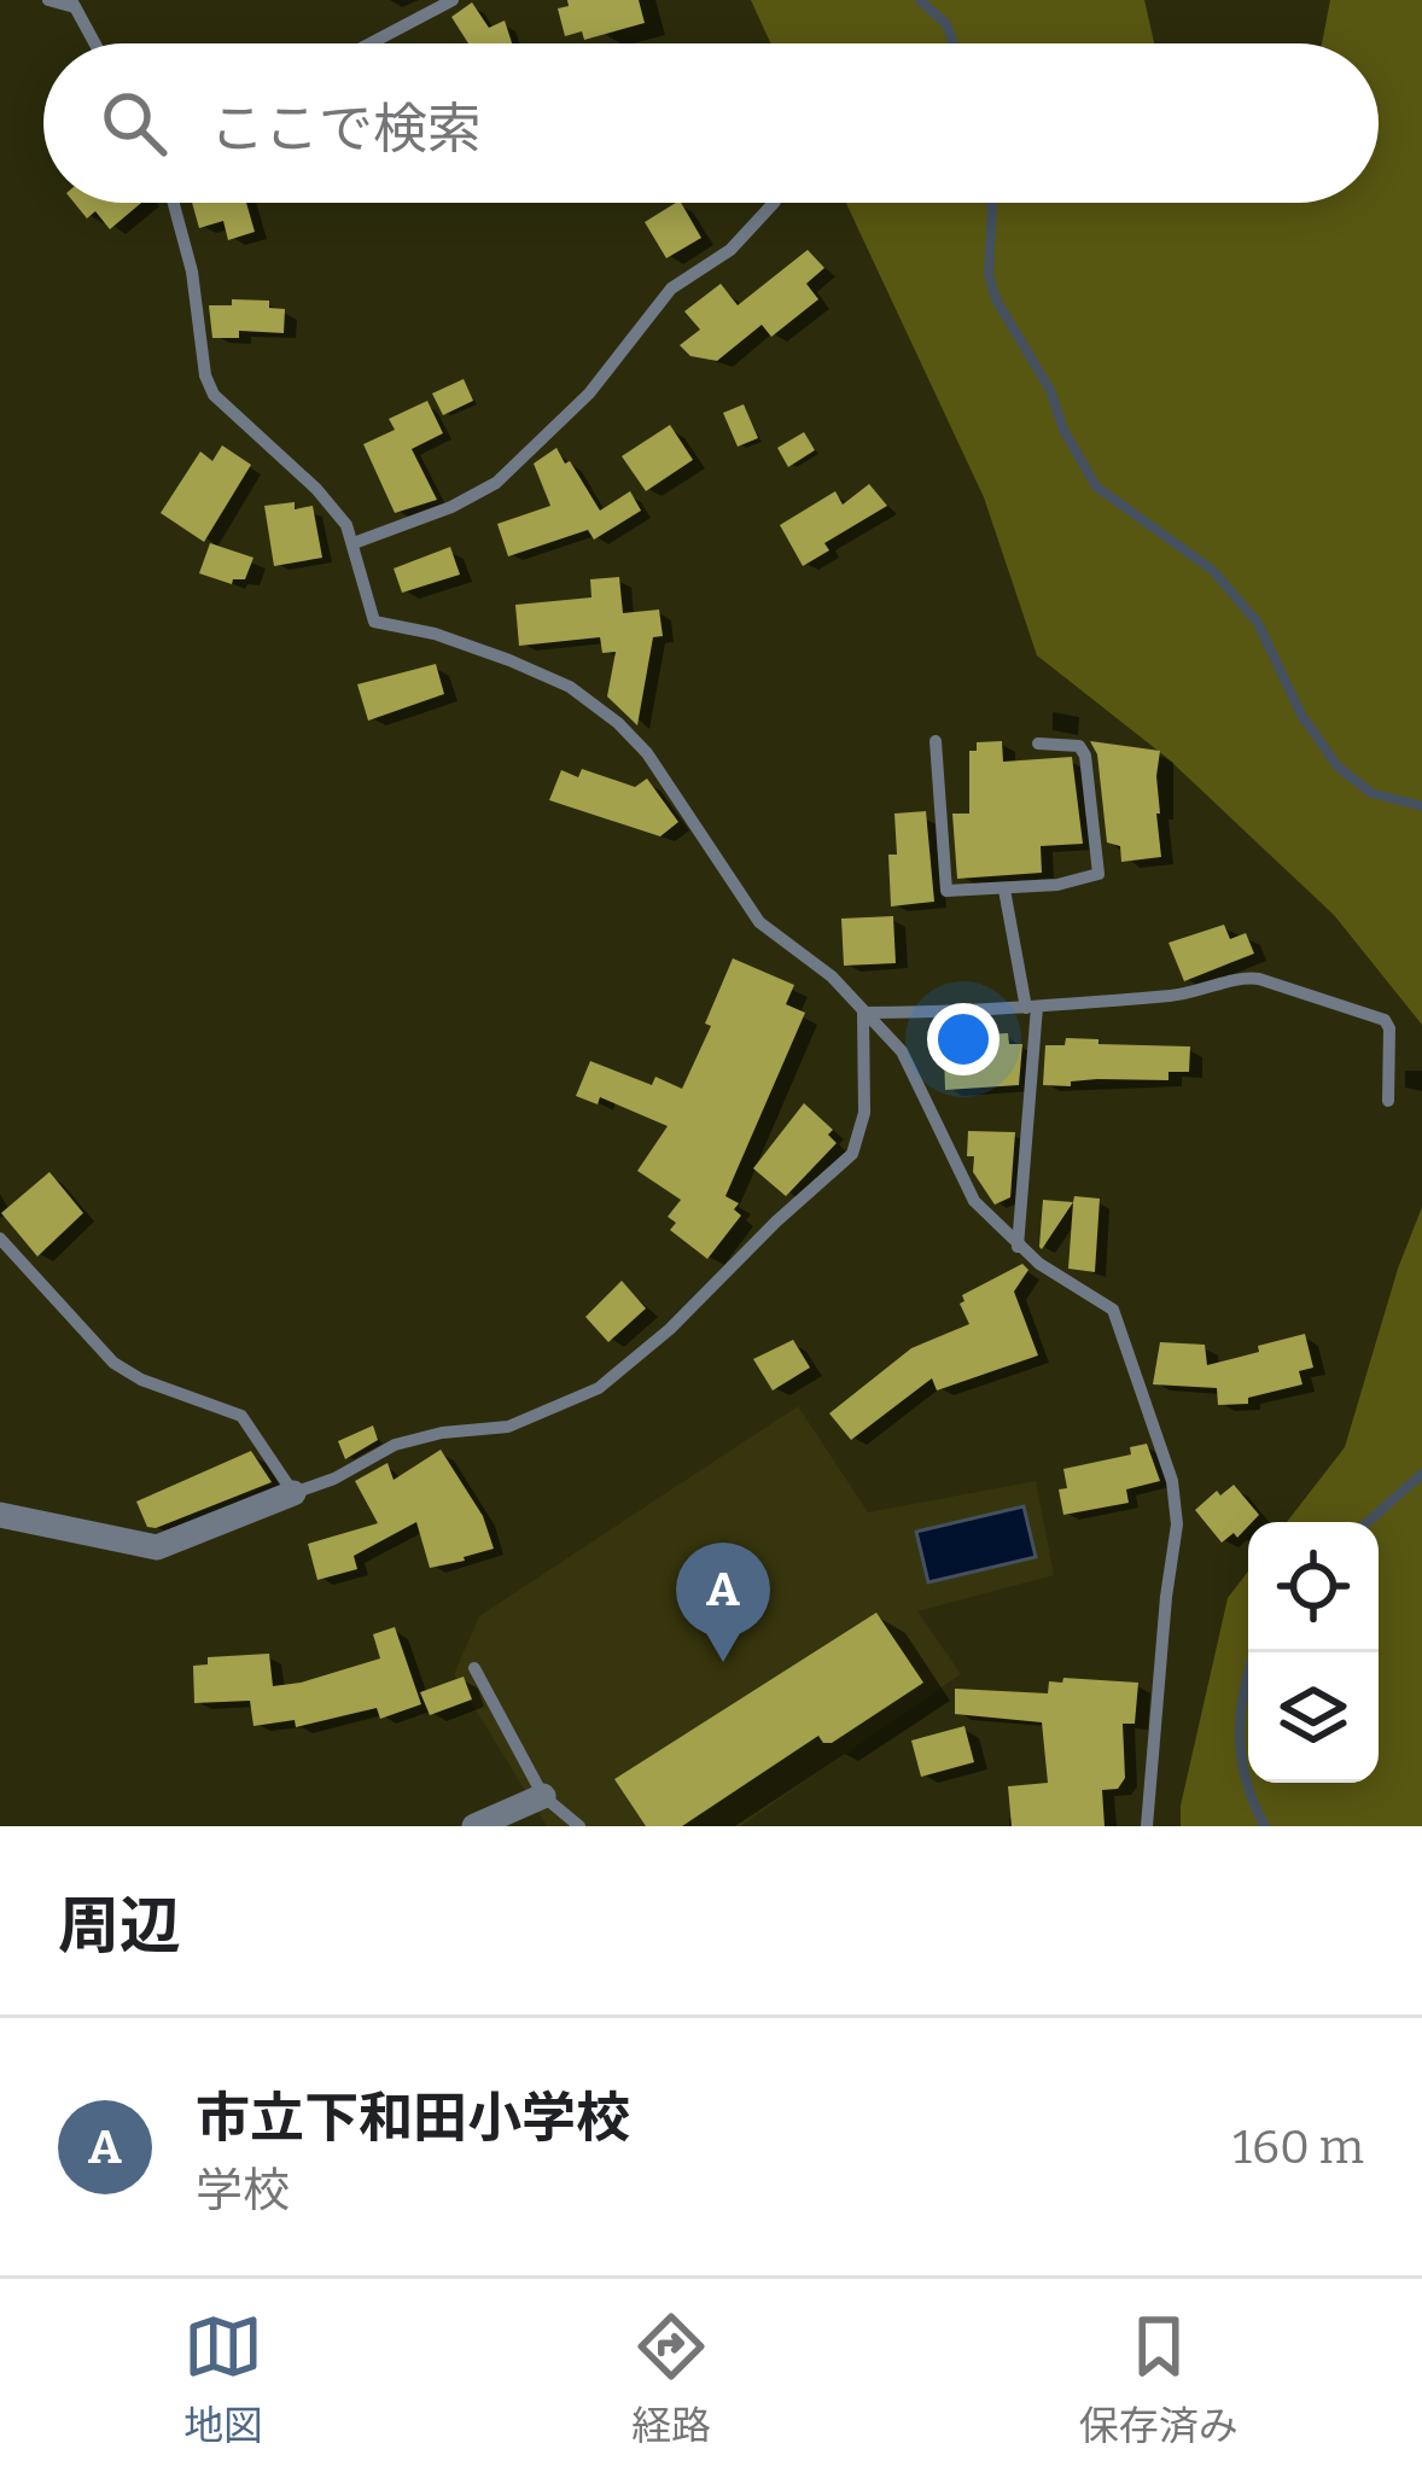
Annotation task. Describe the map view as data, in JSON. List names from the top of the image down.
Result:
{
  "page": {
    "search": "ここで検索",
    "pins": "A",
    "heading": "周辺",
    "list": [
      {
        "mark": "A",
        "name": "市立下和田小学校",
        "note": "学校",
        "value": "160 m"
      }
    ],
    "nav": ["地図", "経路", "保存済み"]
  }
}
